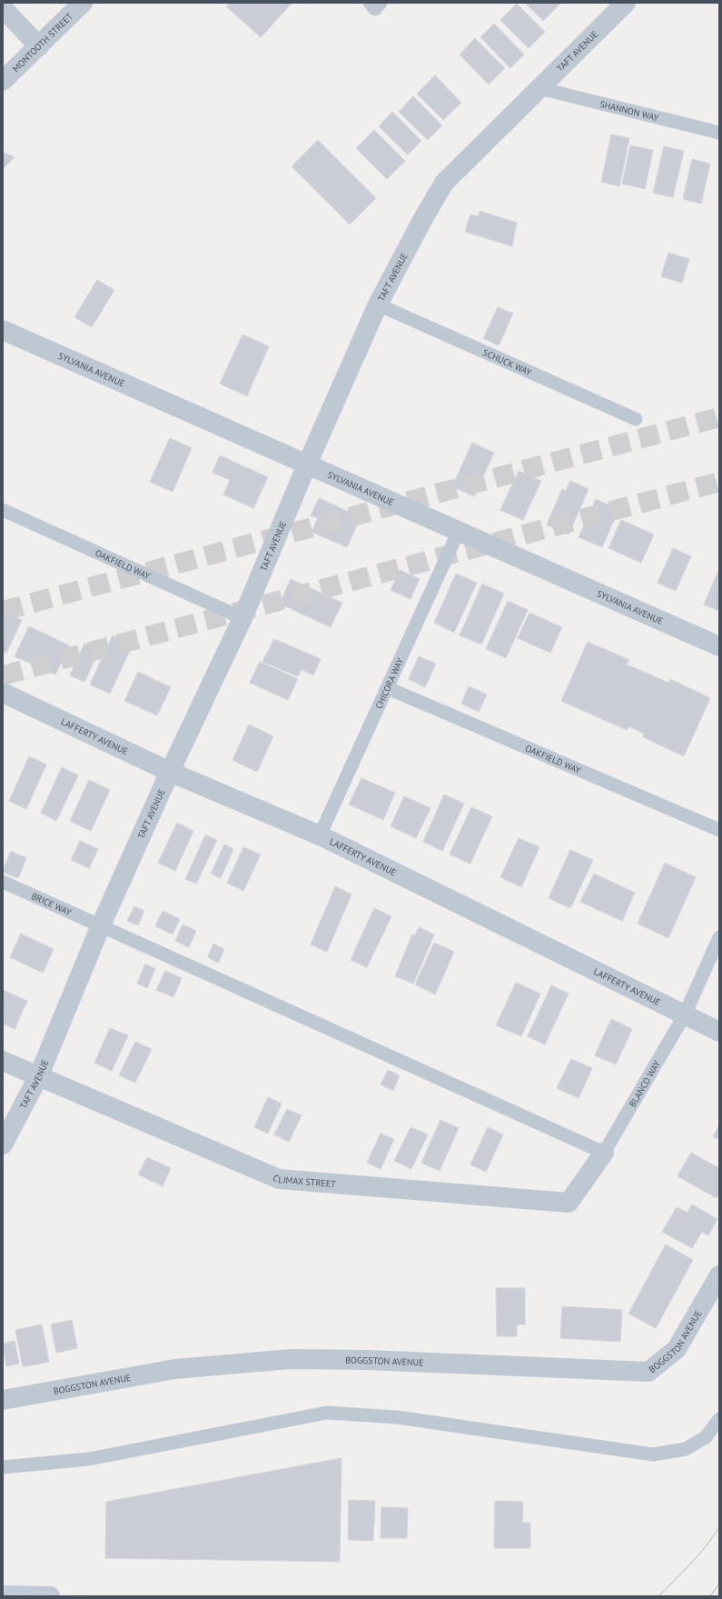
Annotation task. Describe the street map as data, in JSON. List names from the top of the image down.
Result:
{
  "streets": {
    "street": [
      "MONTOOTH STREET",
      "TAFT AVENUE",
      "SYLVANIA AVENUE",
      "LAFFERTY AVENUE",
      "CLIMAX STREET",
      "BOGGSTON AVENUE"
    ],
    "lane": [
      "SHANNON WAY",
      "SCHUCK WAY",
      "OAKFIELD WAY",
      "CHICORA WAY",
      "BRICE WAY",
      "BLANCO WAY"
    ]
  },
  "crossings": [
    ["TAFT AVENUE", "SHANNON WAY"],
    ["TAFT AVENUE", "SCHUCK WAY"],
    ["TAFT AVENUE", "SYLVANIA AVENUE"],
    ["TAFT AVENUE", "OAKFIELD WAY"],
    ["TAFT AVENUE", "LAFFERTY AVENUE"],
    ["TAFT AVENUE", "BRICE WAY"],
    ["TAFT AVENUE", "CLIMAX STREET"],
    ["SYLVANIA AVENUE", "CHICORA WAY"],
    ["OAKFIELD WAY", "CHICORA WAY"],
    ["CHICORA WAY", "LAFFERTY AVENUE"],
    ["LAFFERTY AVENUE", "BLANCO WAY"],
    ["BRICE WAY", "BLANCO WAY"],
    ["BRICE WAY", "CLIMAX STREET"],
    ["BLANCO WAY", "CLIMAX STREET"]
  ]
}
